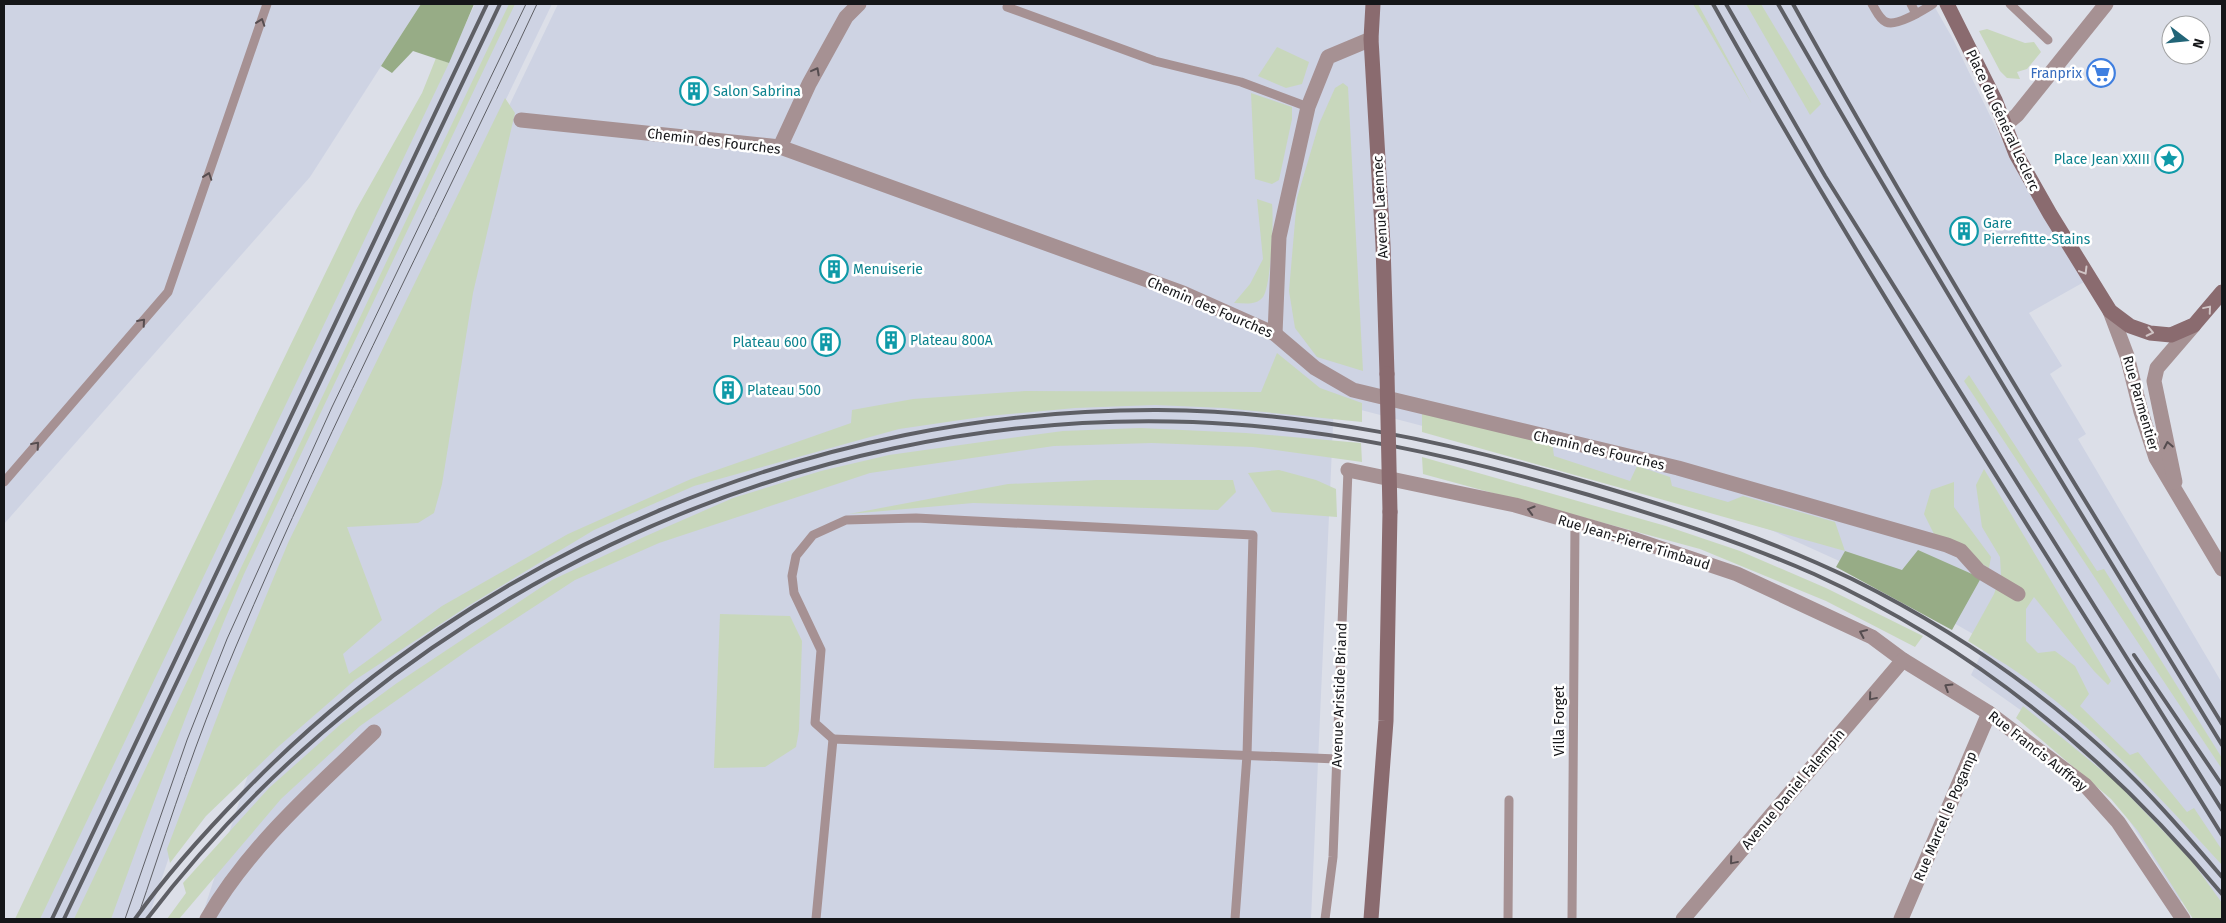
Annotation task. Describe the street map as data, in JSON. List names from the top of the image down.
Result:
{
  "streets": {
    "main road": ["Place du Général Leclerc", "Avenue Laennec"],
    "street": [
      "Chemin des Fourches",
      "Rue Parmentier",
      "Rue Jean-Pierre Timbaud",
      "Rue Francis Auffray",
      "Avenue Daniel Falempin",
      "Rue Marcel le Pogamp"
    ],
    "lane": ["Avenue Aristide Briand", "Villa Forget"]
  },
  "crossings": [
    ["Place du Général Leclerc", "Rue Parmentier"],
    ["Rue Jean-Pierre Timbaud", "Avenue Aristide Briand"],
    ["Rue Jean-Pierre Timbaud", "Villa Forget"],
    ["Rue Jean-Pierre Timbaud", "Rue Francis Auffray"],
    ["Rue Jean-Pierre Timbaud", "Avenue Daniel Falempin"],
    ["Rue Francis Auffray", "Avenue Daniel Falempin"],
    ["Rue Francis Auffray", "Rue Marcel le Pogamp"]
  ],
  "one_way": [
    "Place du Général Leclerc",
    "Rue Parmentier",
    "Rue Jean-Pierre Timbaud",
    "Avenue Daniel Falempin"
  ],
  "places": {
    "supermarket": ["Franprix"],
    "building": [
      "Salon Sabrina",
      "Gare Pierrefitte-Stains",
      "Menuiserie",
      "Plateau 800A",
      "Plateau 600",
      "Plateau 500"
    ],
    "place": ["Place Jean XXIII"]
  },
  "north": "right"
}
